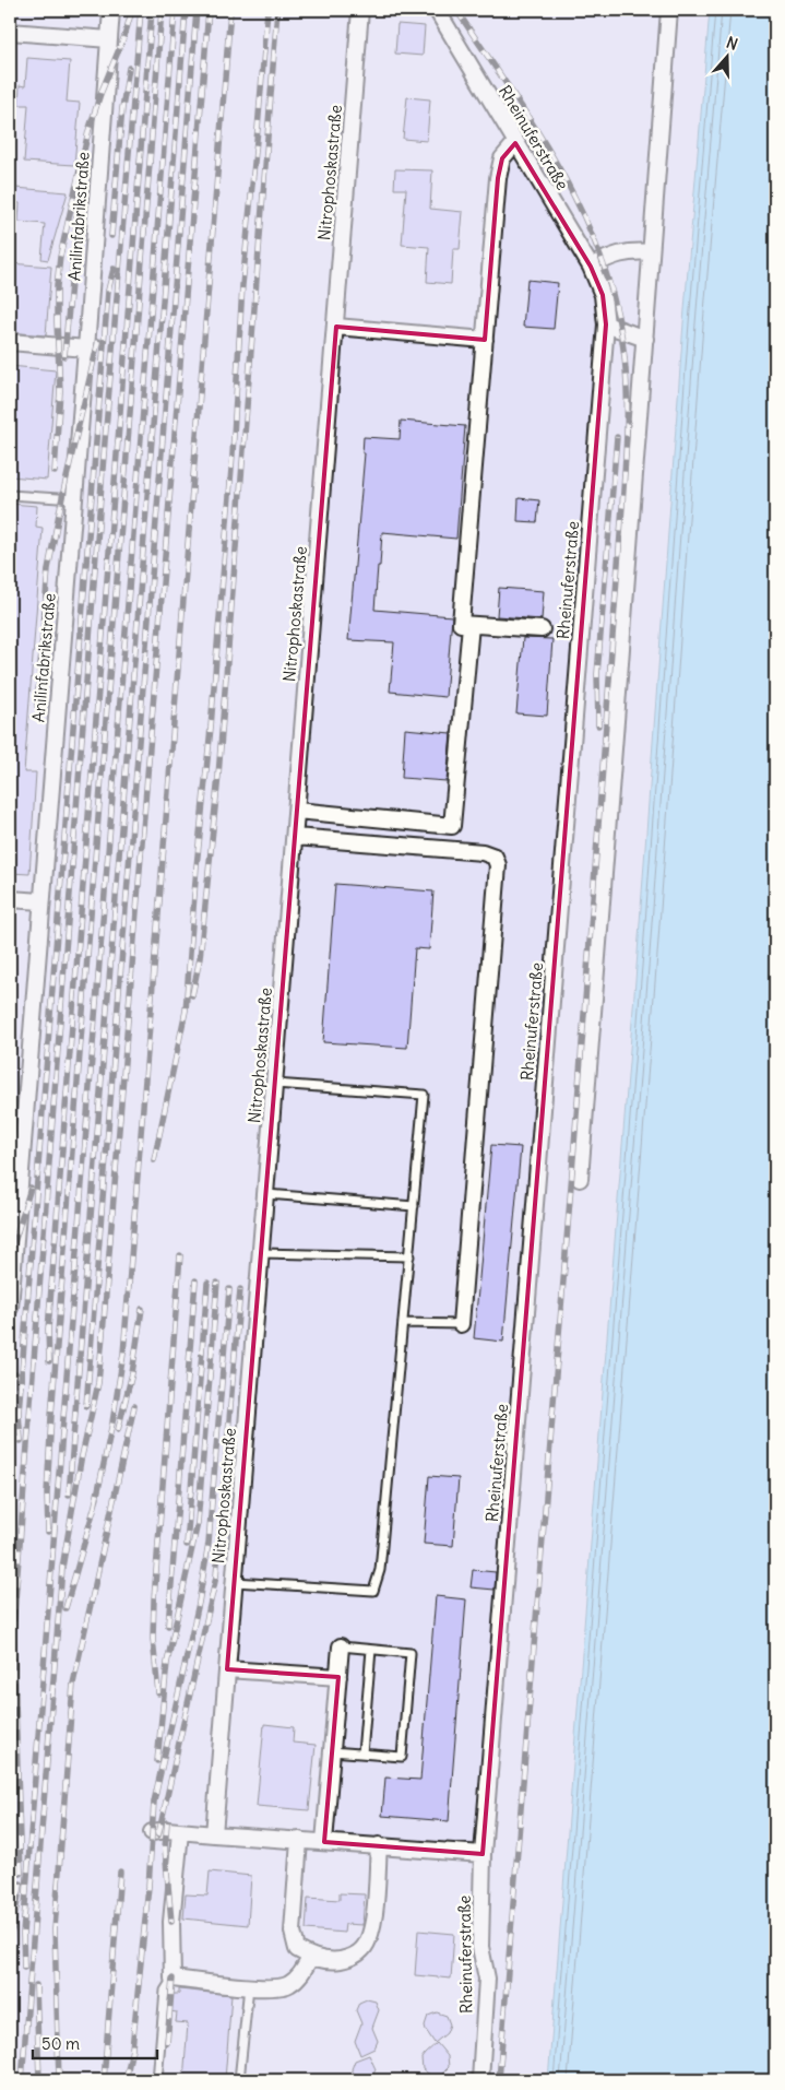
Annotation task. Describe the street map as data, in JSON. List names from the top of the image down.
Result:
{
  "streets": {
    "street": ["Rheinuferstraße", "Nitrophoskastraße", "Anilinfabrikstraße"]
  },
  "scale_bar": "50 m",
  "north": "top"
}
